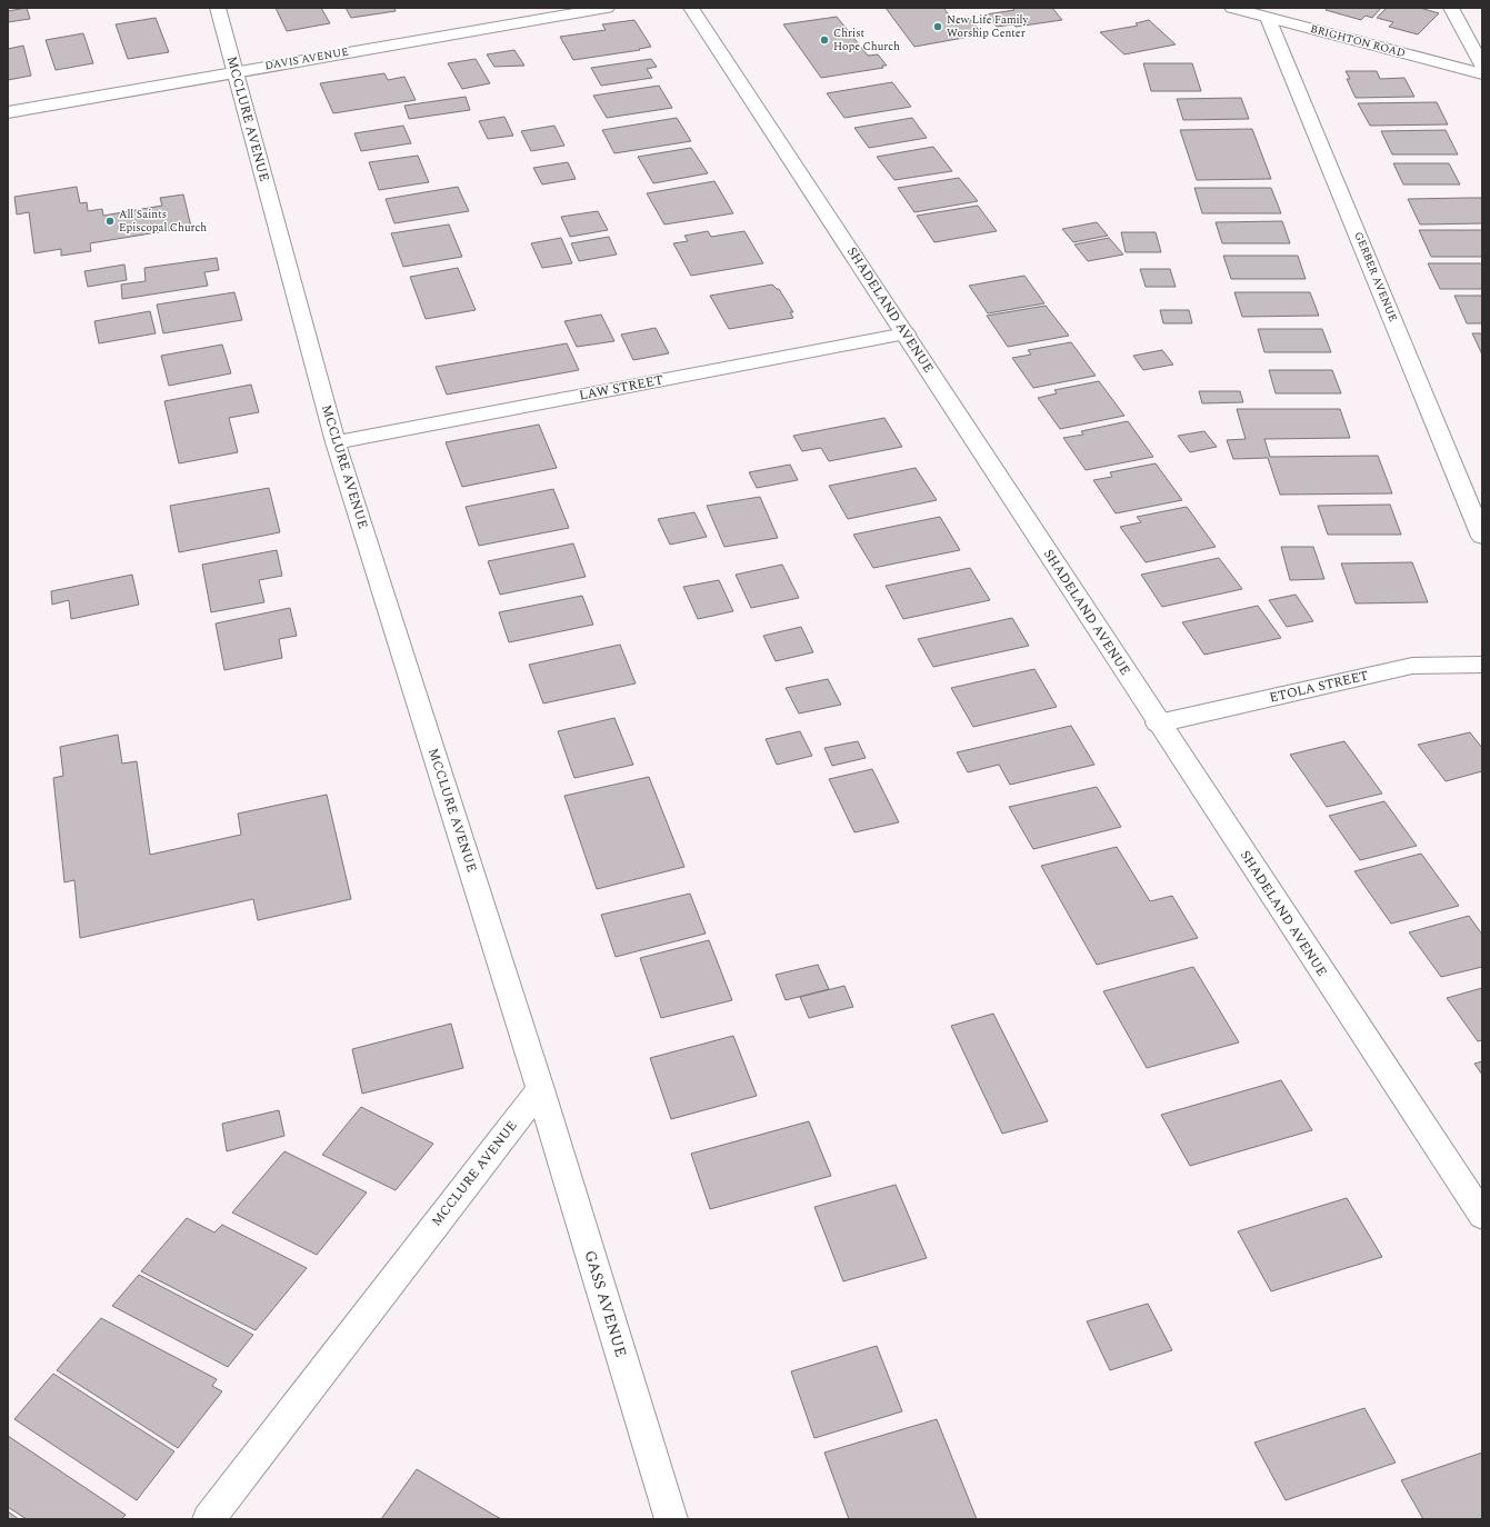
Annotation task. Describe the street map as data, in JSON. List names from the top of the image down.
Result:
{
  "streets": {
    "street": [
      "BRIGHTON ROAD",
      "DAVIS AVENUE",
      "MCCLURE AVENUE",
      "GERBER AVENUE",
      "SHADELAND AVENUE",
      "LAW STREET",
      "ETOLA STREET",
      "GASS AVENUE"
    ]
  },
  "crossings": [
    ["BRIGHTON ROAD", "GERBER AVENUE"],
    ["DAVIS AVENUE", "MCCLURE AVENUE"],
    ["MCCLURE AVENUE", "LAW STREET"],
    ["MCCLURE AVENUE", "GASS AVENUE"],
    ["SHADELAND AVENUE", "LAW STREET"],
    ["SHADELAND AVENUE", "ETOLA STREET"]
  ],
  "places": ["New Life Family Worship Center", "Christ Hope Church", "All Saints Episcopal Church"]
}
